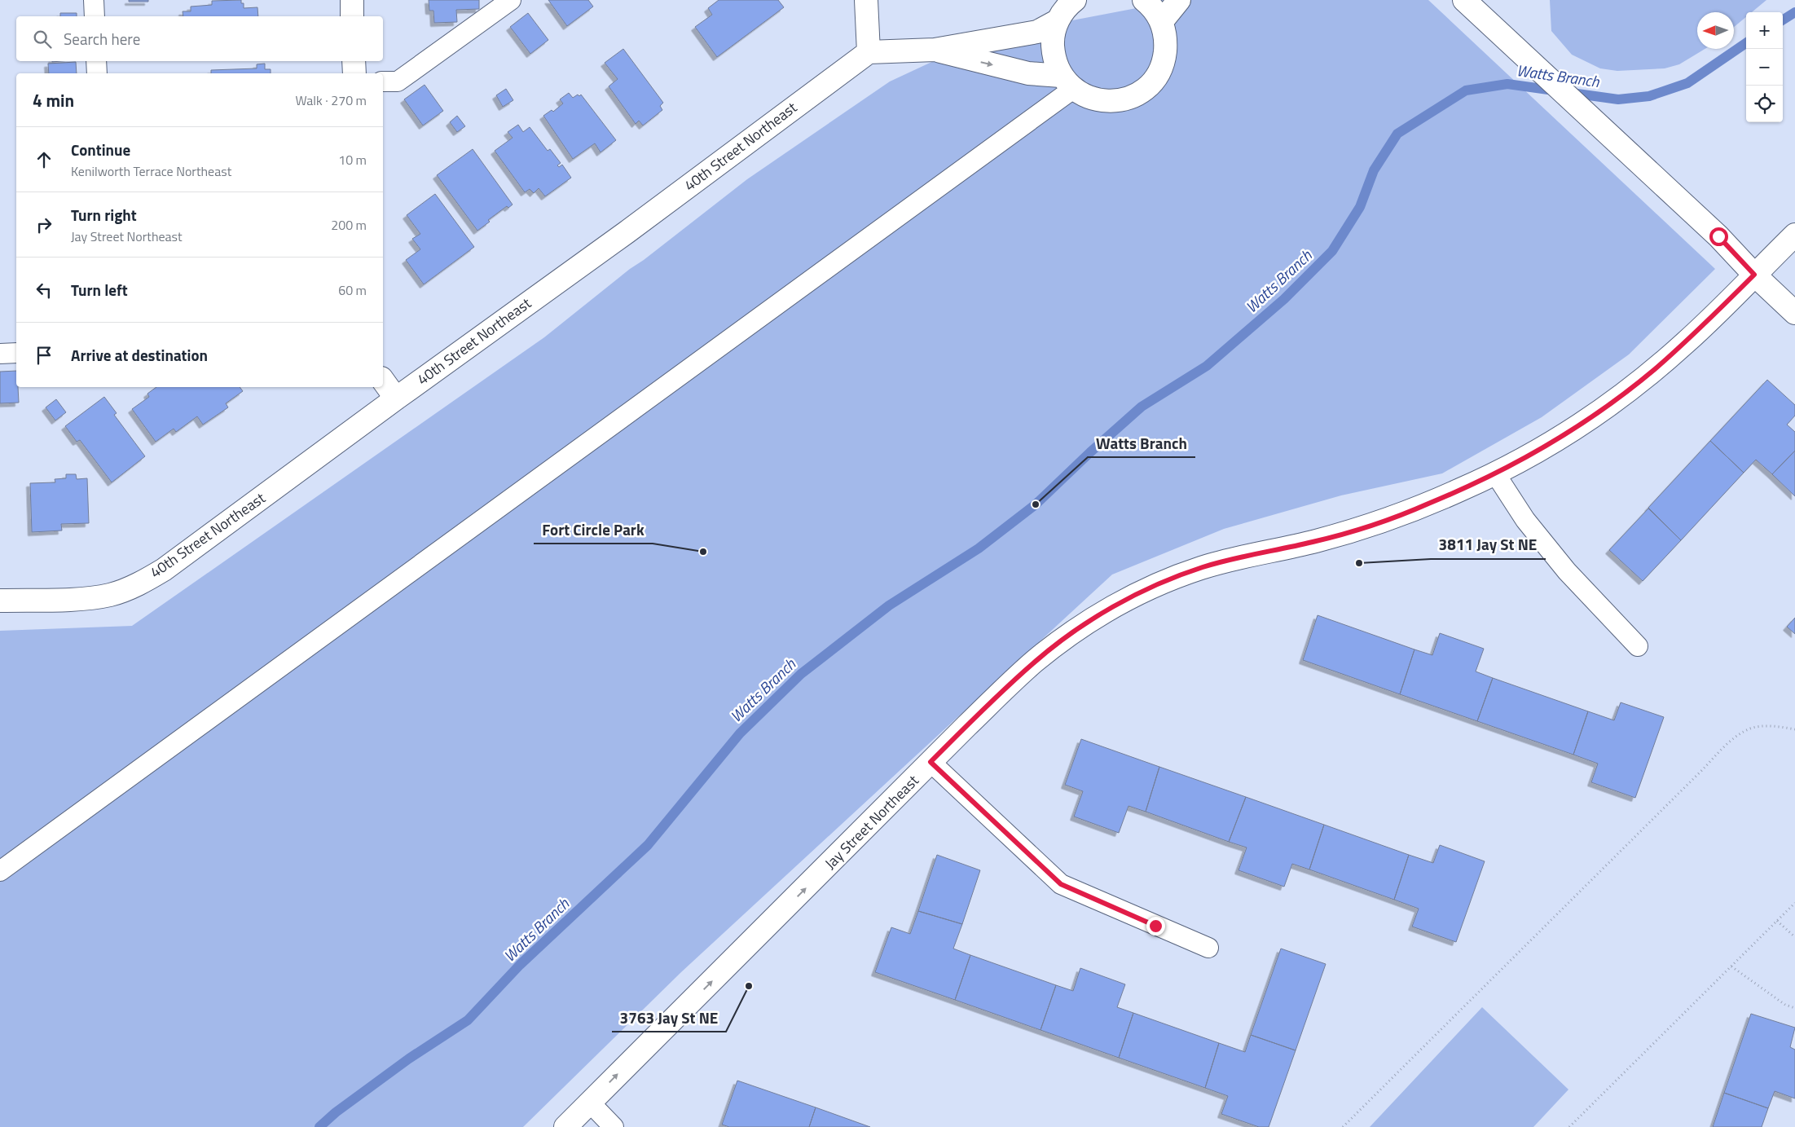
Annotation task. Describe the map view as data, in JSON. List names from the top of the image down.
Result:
{
  "streets": {
    "street": ["40th Street Northeast", "Jay Street Northeast"]
  },
  "water": ["Watts Branch"],
  "places": [
    "Watts Branch",
    "Fort Circle Park",
    "3811 Jay St NE",
    "3763 Jay St NE"
  ],
  "north": "left",
  "page": {
    "map_buttons": ["+", "−"],
    "search": "Search here",
    "heading": ["4 min", "Walk · 270 m"],
    "list": [
      ["Continue", "Kenilworth Terrace Northeast", "10 m"],
      ["Turn right", "Jay Street Northeast", "200 m"],
      ["Turn left", "60 m"],
      "Arrive at destination"
    ]
  }
}
